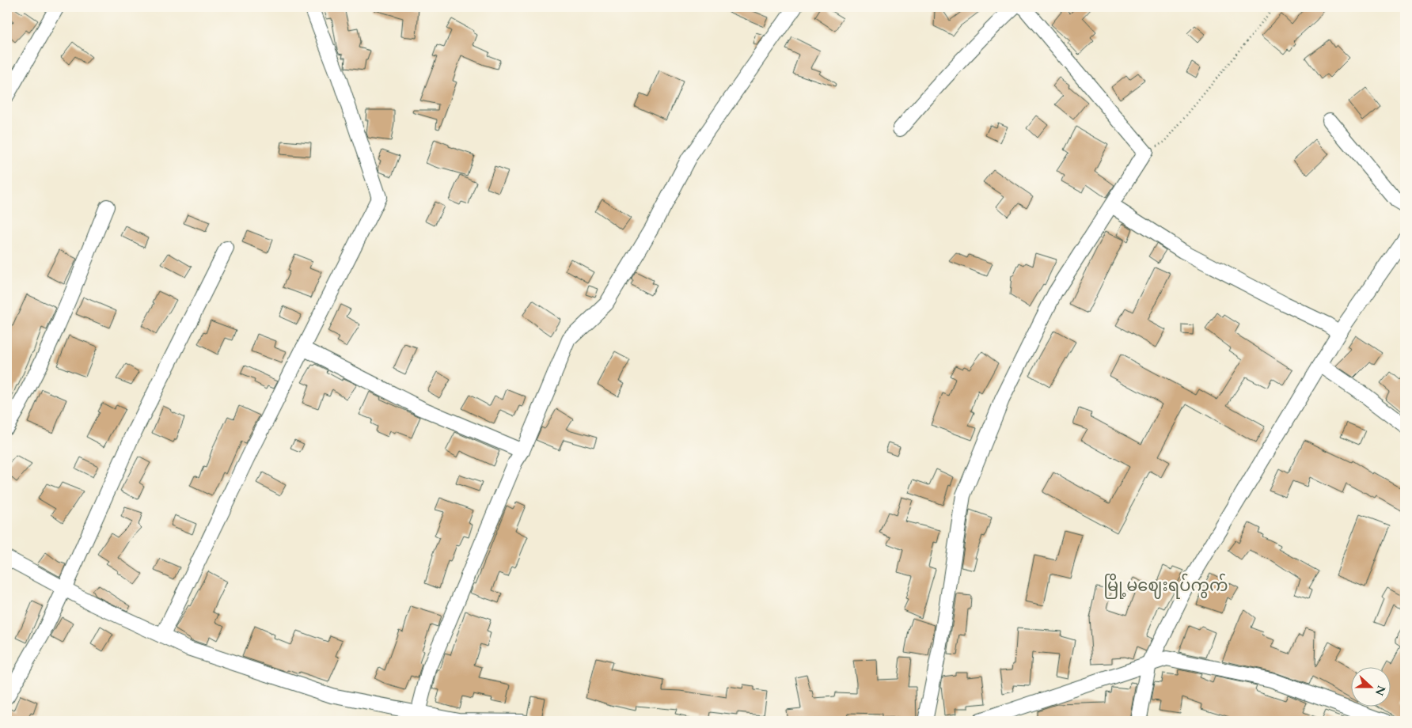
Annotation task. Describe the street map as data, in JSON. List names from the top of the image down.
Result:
{
  "districts": ["မြို့မဈေးရပ်ကွက်"],
  "north": "right"
}
